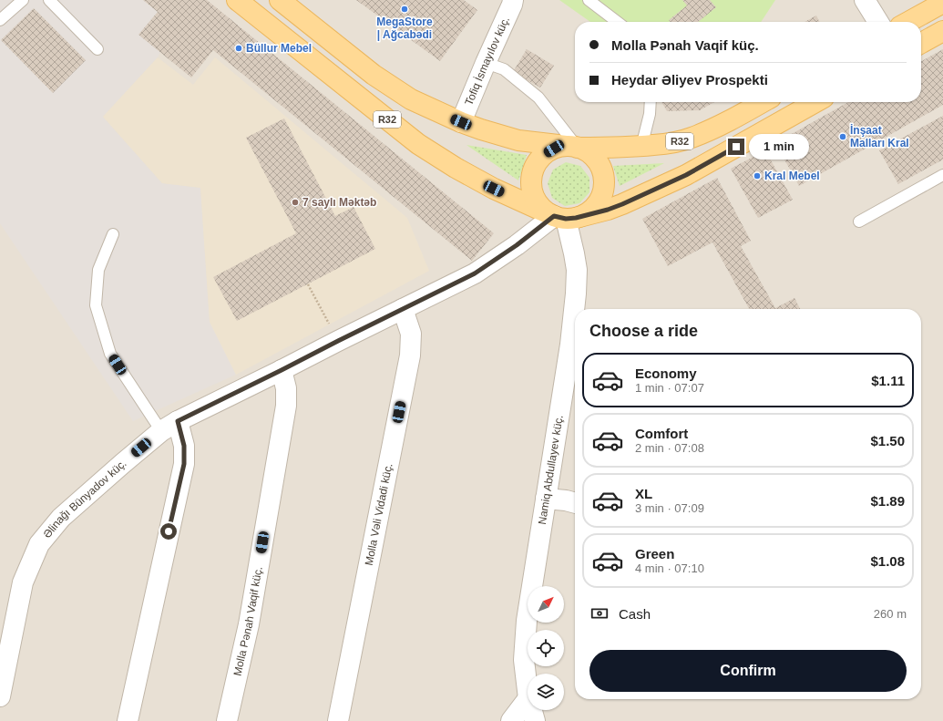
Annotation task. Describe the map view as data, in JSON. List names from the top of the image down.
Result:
{
  "streets": {
    "main road": ["R32"],
    "street": [
      "Tofiq İsmayılov küç.",
      "Namiq Abdullayev küç.",
      "Əlinağı Bünyadov küç.",
      "Molla Vəli Vidadi küç.",
      "Molla Pənah Vaqif küç."
    ]
  },
  "crossings": [
    ["Tofiq İsmayılov küç.", "R32"],
    ["R32", "Namiq Abdullayev küç."],
    ["R32", "Əlinağı Bünyadov küç."],
    ["Namiq Abdullayev küç.", "Əlinağı Bünyadov küç."],
    ["Əlinağı Bünyadov küç.", "Molla Vəli Vidadi küç."],
    ["Əlinağı Bünyadov küç.", "Molla Pənah Vaqif küç."]
  ],
  "places": [
    "MegaStore | Ağcabədi",
    "Büllur Mebel",
    "İnşaat Malları Kral",
    "Kral Mebel",
    "7 saylı Məktəb"
  ],
  "north": "top right",
  "page": {
    "banner": ["Molla Pənah Vaqif küç.", "Heydar Əliyev Prospekti"],
    "bubble": "1 min",
    "heading": "Choose a ride",
    "list": [
      {
        "name": "Economy",
        "note": "1 min · 07:07",
        "value": "$1.11"
      },
      {
        "name": "Comfort",
        "note": "2 min · 07:08",
        "value": "$1.50"
      },
      {
        "name": "XL",
        "note": "3 min · 07:09",
        "value": "$1.89"
      },
      {
        "name": "Green",
        "note": "4 min · 07:10",
        "value": "$1.08"
      }
    ],
    "pay": ["Cash", "260 m"],
    "buttons": "Confirm"
  }
}
